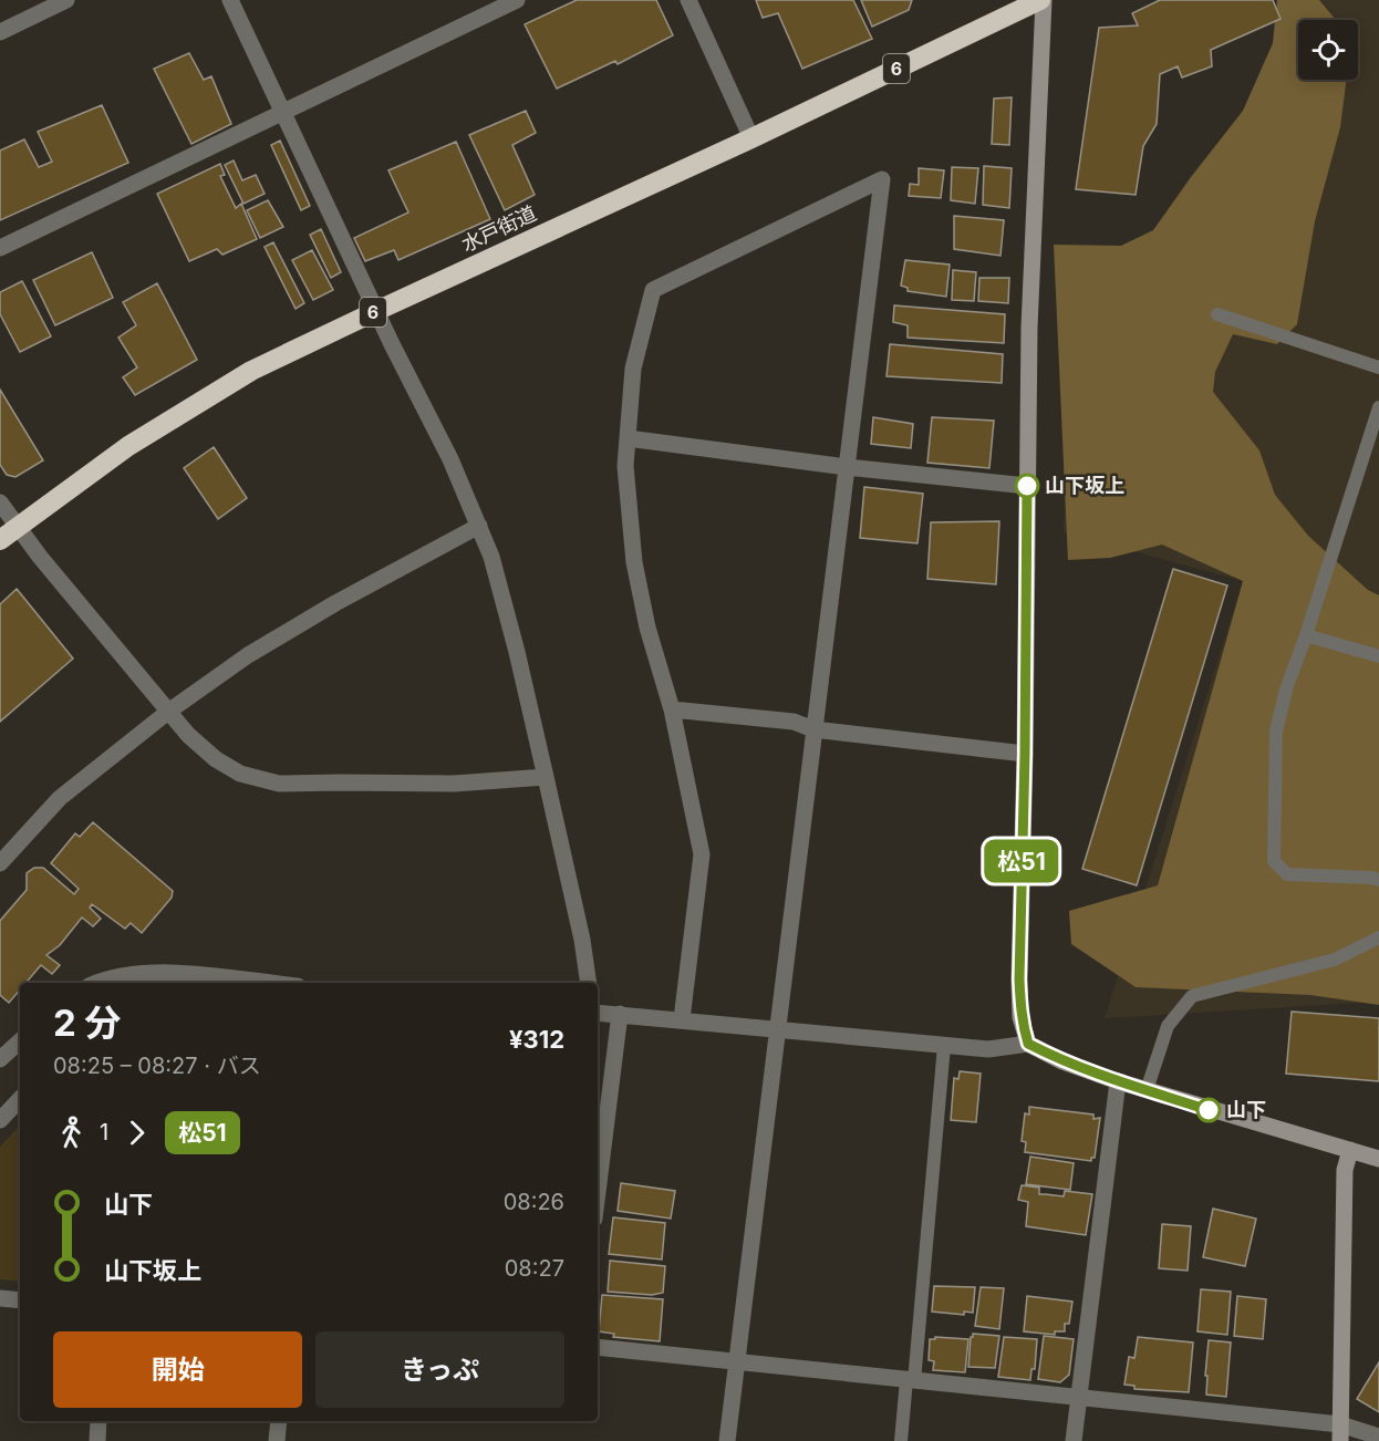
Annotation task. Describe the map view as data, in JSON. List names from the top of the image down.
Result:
{
  "streets": {
    "highway": ["6", "水戸街道"]
  },
  "places": ["山下坂上", "山下"],
  "lines": ["bus line 松51"],
  "page": {
    "on_map": "松51",
    "heading": ["2 分", "08:25 – 08:27 · バス", "¥312"],
    "legs": ["1", "松51"],
    "list": [
      {
        "name": "山下",
        "value": "08:26"
      },
      {
        "name": "山下坂上",
        "value": "08:27"
      }
    ],
    "buttons": ["開始", "きっぷ"]
  }
}
